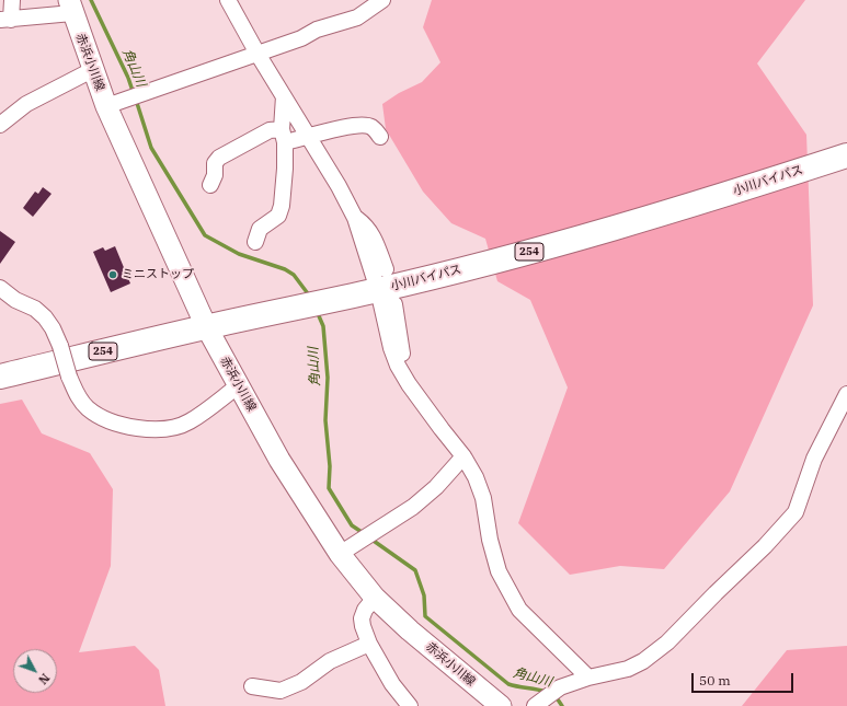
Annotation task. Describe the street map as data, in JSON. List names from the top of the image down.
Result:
{
  "streets": {
    "highway": ["小川バイパス", "254"],
    "main road": ["赤浜小川線"]
  },
  "crossings": [
    ["赤浜小川線", "小川バイパス"]
  ],
  "water": ["角山川"],
  "places": ["ミニストップ"],
  "scale_bar": "50 m",
  "north": "bottom right"
}
